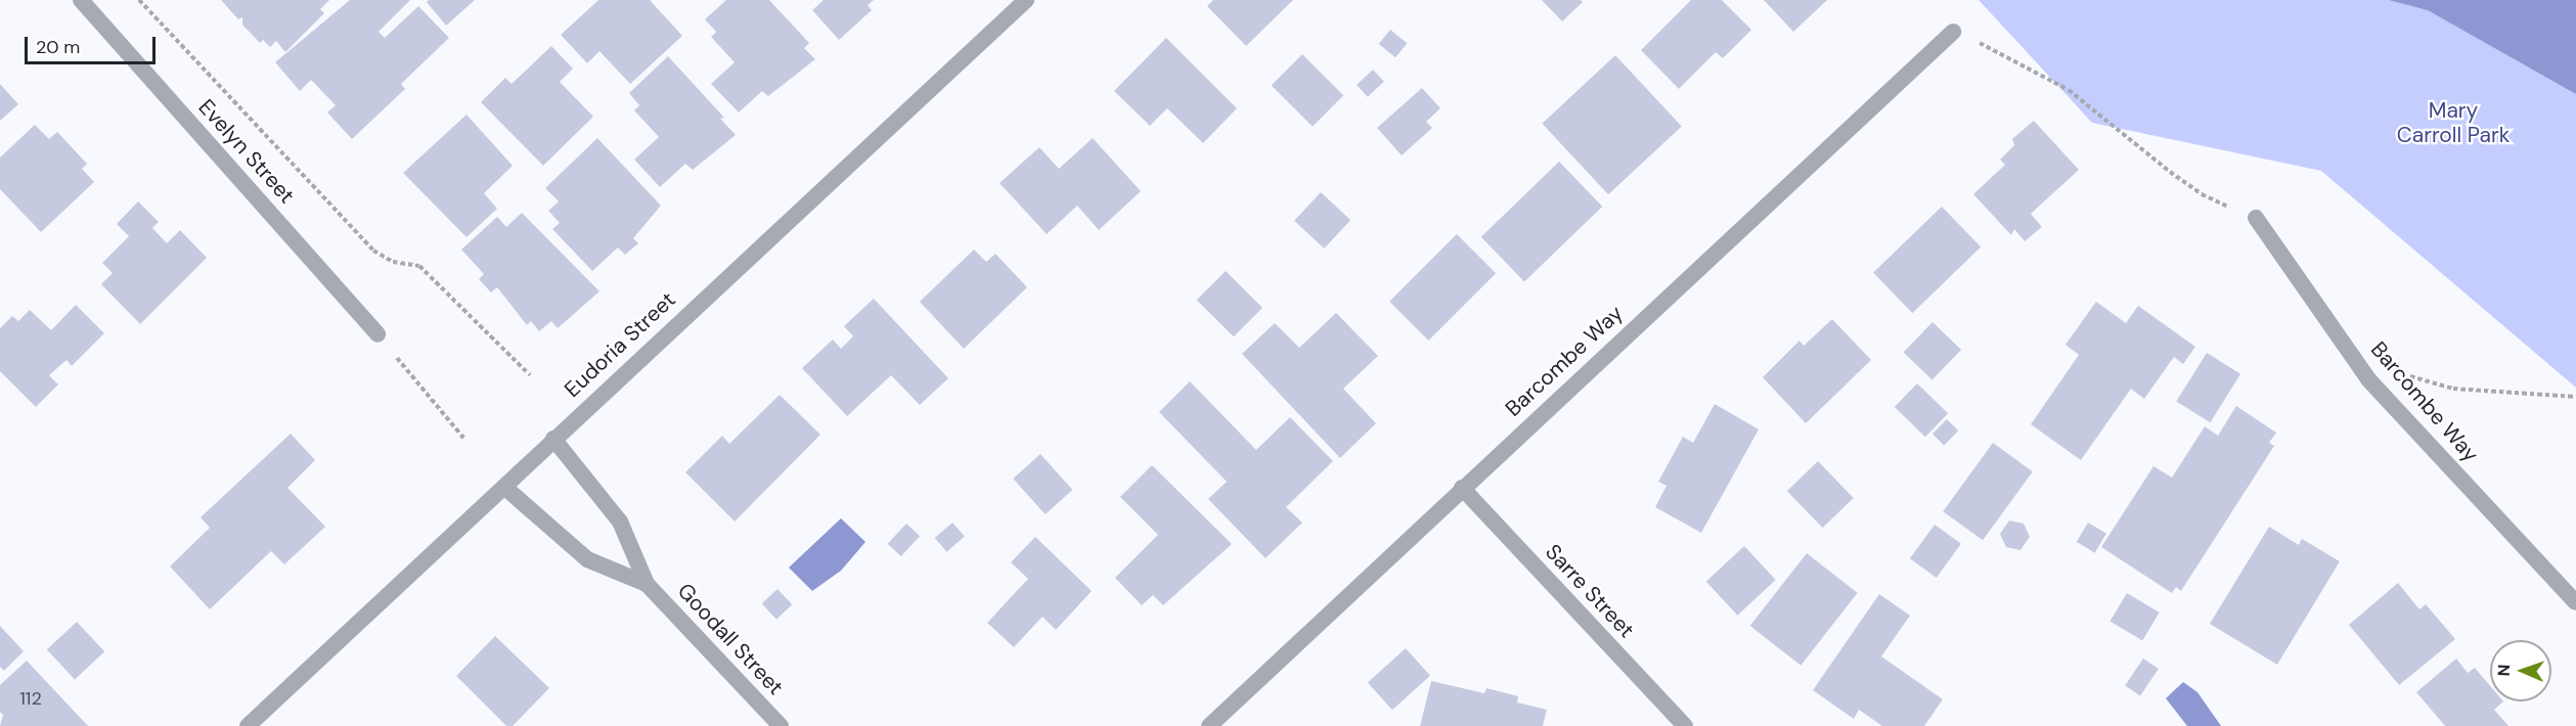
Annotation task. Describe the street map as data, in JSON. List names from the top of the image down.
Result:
{
  "streets": {
    "street": [
      "Evelyn Street",
      "Eudoria Street",
      "Barcombe Way",
      "Sarre Street",
      "Goodall Street"
    ]
  },
  "crossings": [
    ["Eudoria Street", "Goodall Street"],
    ["Barcombe Way", "Sarre Street"]
  ],
  "parks": ["Mary Carroll Park"],
  "house_numbers": ["112"],
  "scale_bar": "20 m",
  "north": "left"
}
